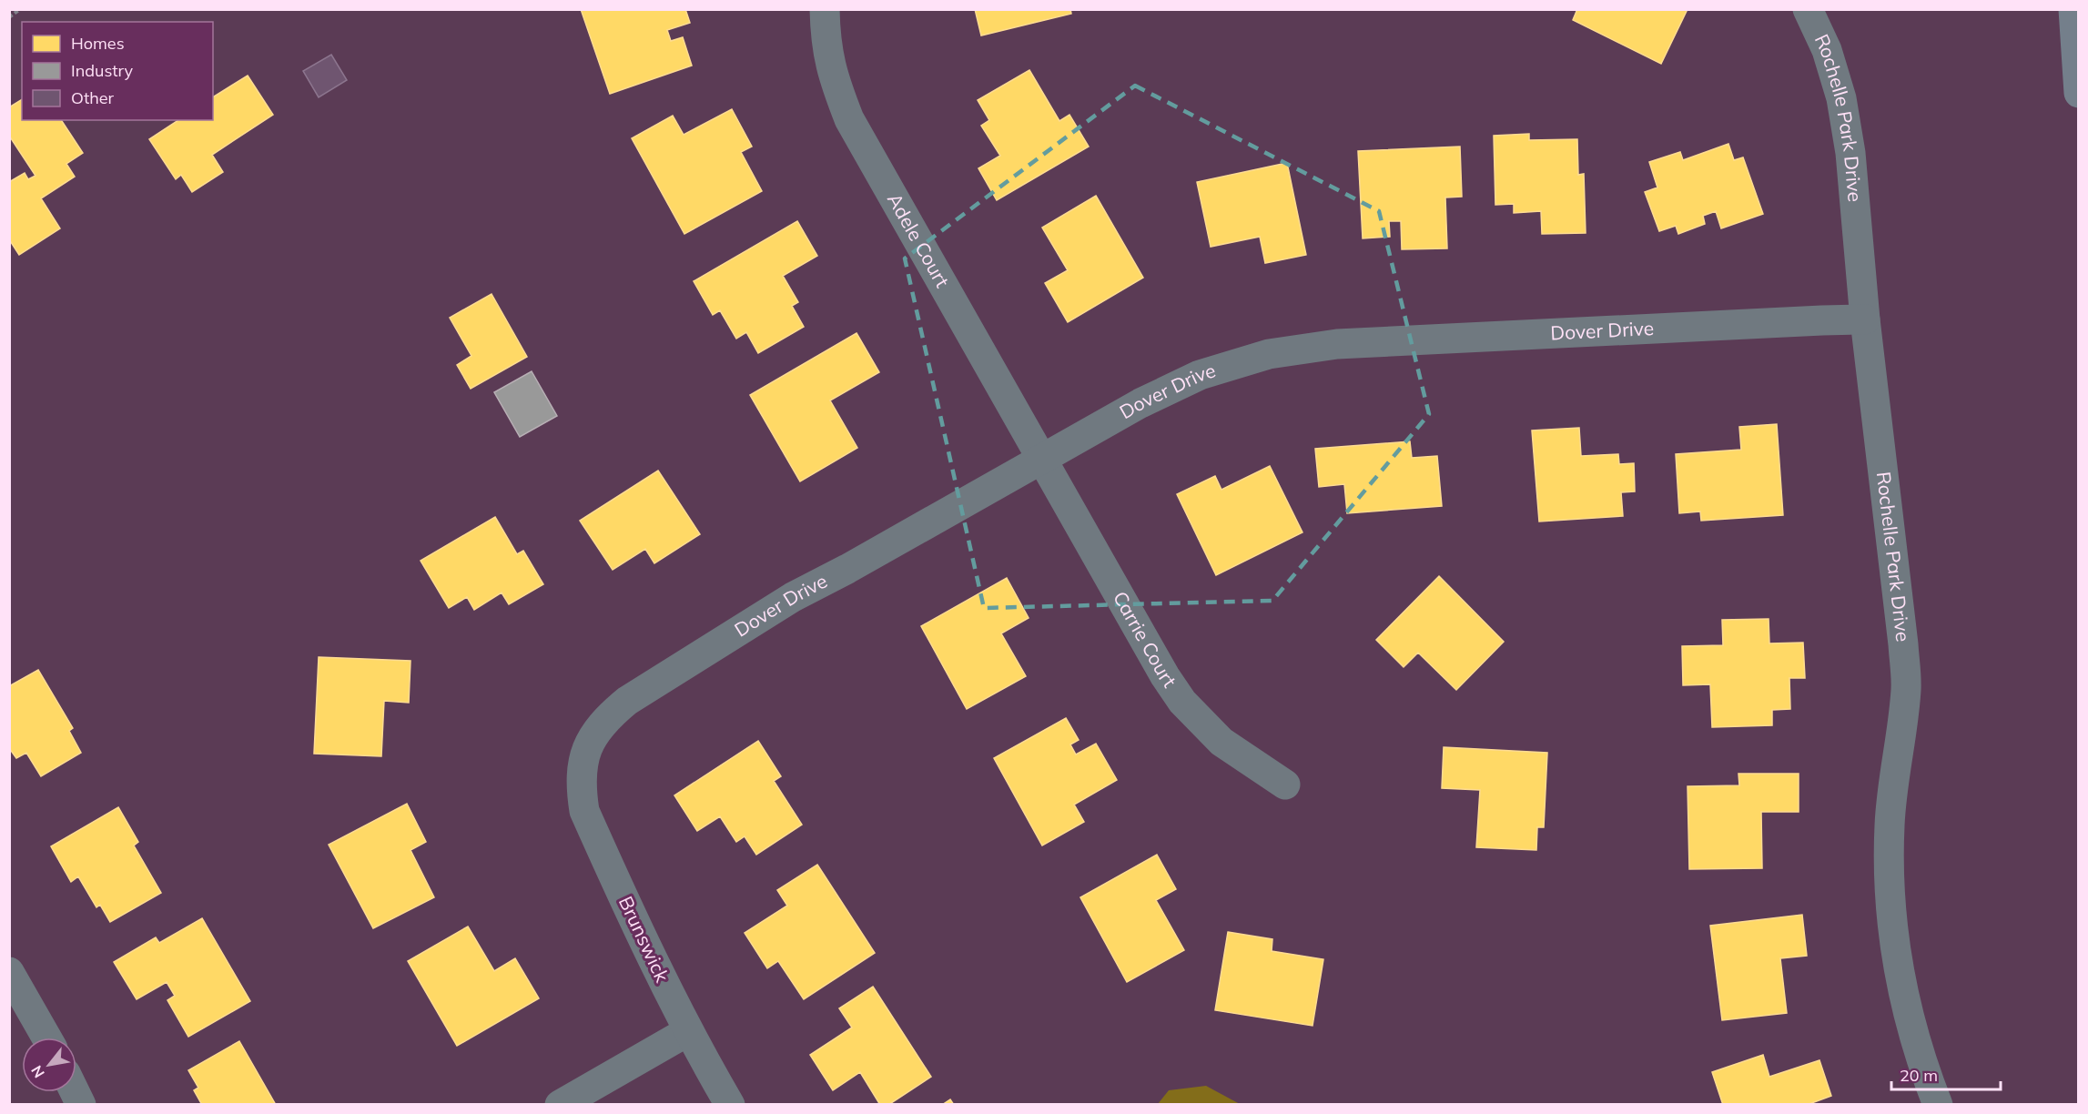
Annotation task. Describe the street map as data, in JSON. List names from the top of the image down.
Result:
{
  "streets": {
    "street": [
      "Rochelle Park Drive",
      "Adele Court",
      "Dover Drive",
      "Carrie Court",
      "Brunswick"
    ]
  },
  "crossings": [
    ["Rochelle Park Drive", "Dover Drive"],
    ["Adele Court", "Dover Drive"],
    ["Adele Court", "Carrie Court"],
    ["Dover Drive", "Carrie Court"],
    ["Dover Drive", "Brunswick"]
  ],
  "legend": ["Homes", "Industry", "Other"],
  "scale_bar": "20 m",
  "north": "bottom left"
}
